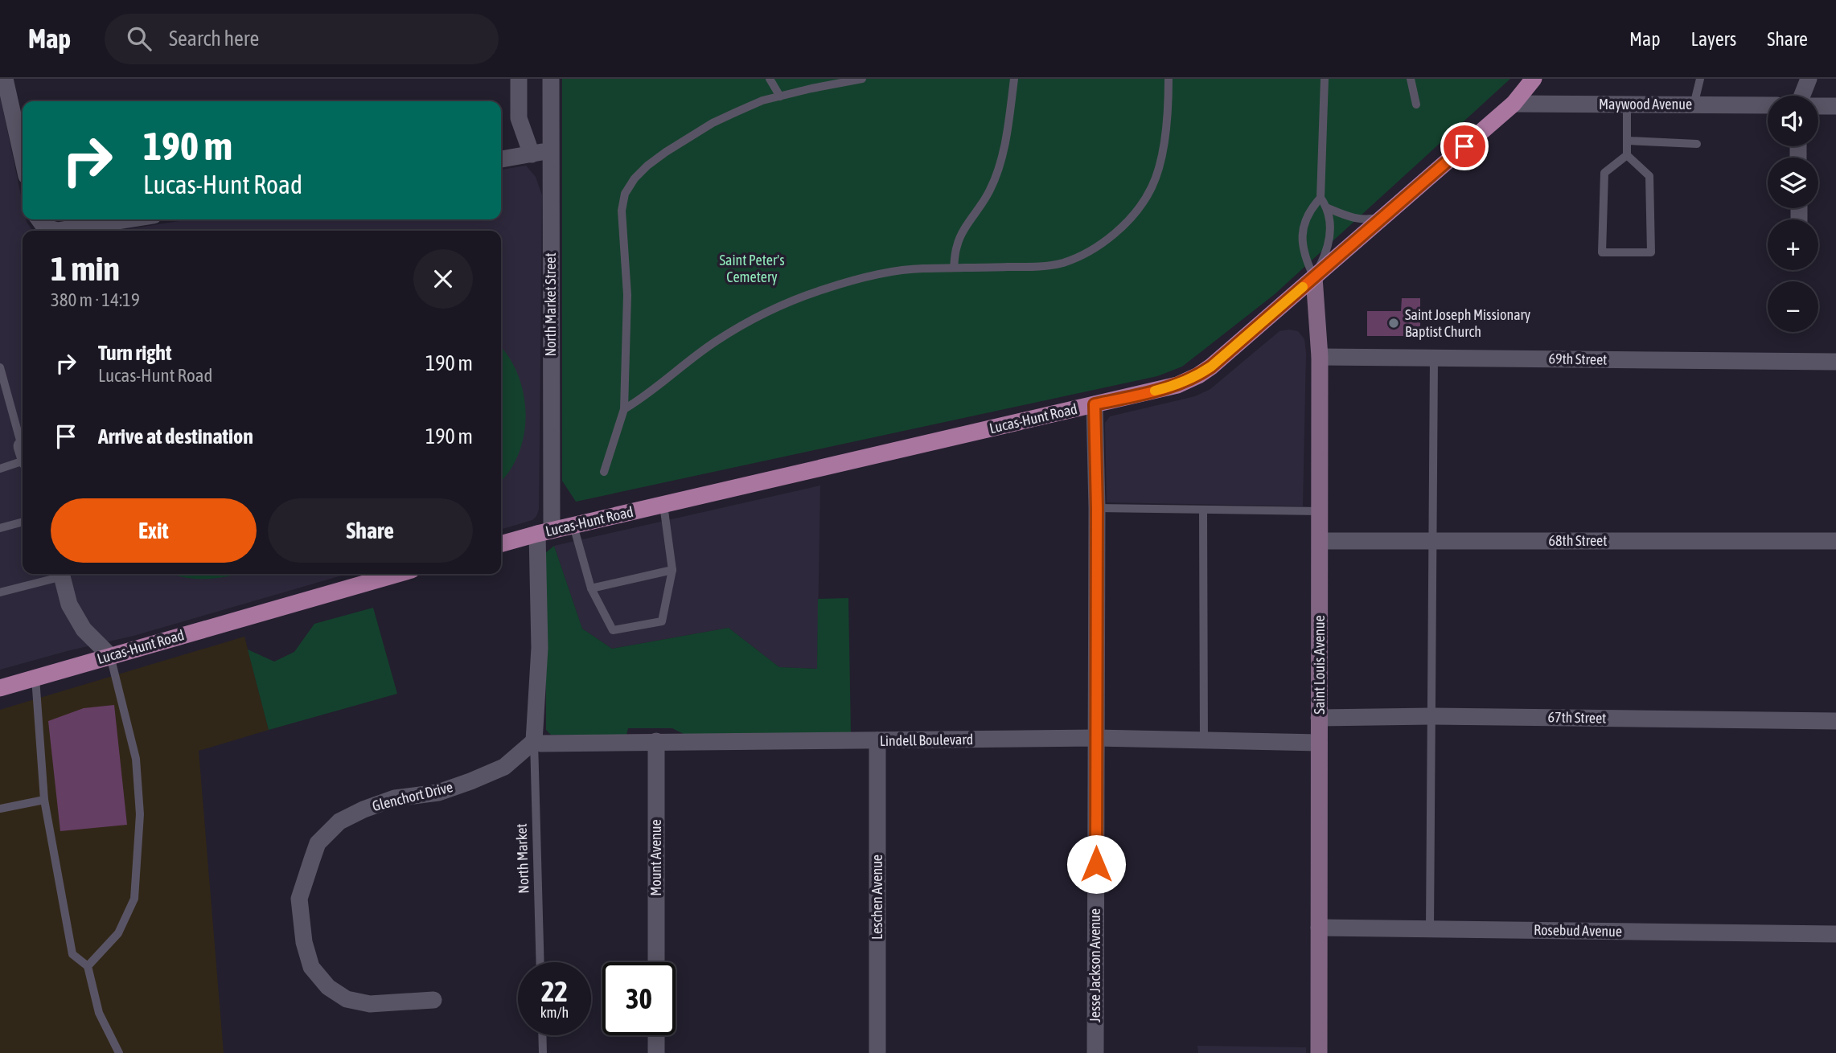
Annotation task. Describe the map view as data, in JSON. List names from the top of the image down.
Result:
{
  "streets": {
    "main road": ["Lucas-Hunt Road"],
    "street": [
      "Maywood Avenue",
      "North Market Street",
      "69th Street",
      "68th Street",
      "Saint Louis Avenue",
      "67th Street",
      "Lindell Boulevard",
      "Glenchort Drive",
      "Mount Avenue",
      "Leschen Avenue",
      "Rosebud Avenue",
      "Jesse Jackson Avenue"
    ],
    "lane": ["North Market"]
  },
  "crossings": [
    ["Maywood Avenue", "Lucas-Hunt Road"],
    ["North Market Street", "Lucas-Hunt Road"],
    ["North Market Street", "Lindell Boulevard"],
    ["North Market Street", "Glenchort Drive"],
    ["North Market Street", "North Market"],
    ["69th Street", "Saint Louis Avenue"],
    ["Lucas-Hunt Road", "Saint Louis Avenue"],
    ["Lucas-Hunt Road", "Jesse Jackson Avenue"],
    ["68th Street", "Saint Louis Avenue"],
    ["Saint Louis Avenue", "67th Street"],
    ["Saint Louis Avenue", "Lindell Boulevard"],
    ["Saint Louis Avenue", "Rosebud Avenue"],
    ["Lindell Boulevard", "Glenchort Drive"],
    ["Lindell Boulevard", "Mount Avenue"],
    ["Lindell Boulevard", "North Market"],
    ["Lindell Boulevard", "Leschen Avenue"],
    ["Lindell Boulevard", "Jesse Jackson Avenue"],
    ["Glenchort Drive", "North Market"]
  ],
  "parks": ["Saint Peter's Cemetery"],
  "places": ["Saint Joseph Missionary Baptist Church"],
  "page": {
    "header": "Map",
    "search": "Search here",
    "nav": ["Map", "Layers", "Share"],
    "map_buttons": ["+", "−"],
    "turn": ["190 m", "Lucas-Hunt Road"],
    "heading": ["1 min", "380 m · 14:19"],
    "list": [
      {
        "name": "Turn right",
        "note": "Lucas-Hunt Road",
        "value": "190 m"
      },
      {
        "name": "Arrive at destination",
        "value": "190 m"
      }
    ],
    "buttons": ["Exit", "Share"],
    "speed": "22 km/h",
    "limit": "30"
  }
}
